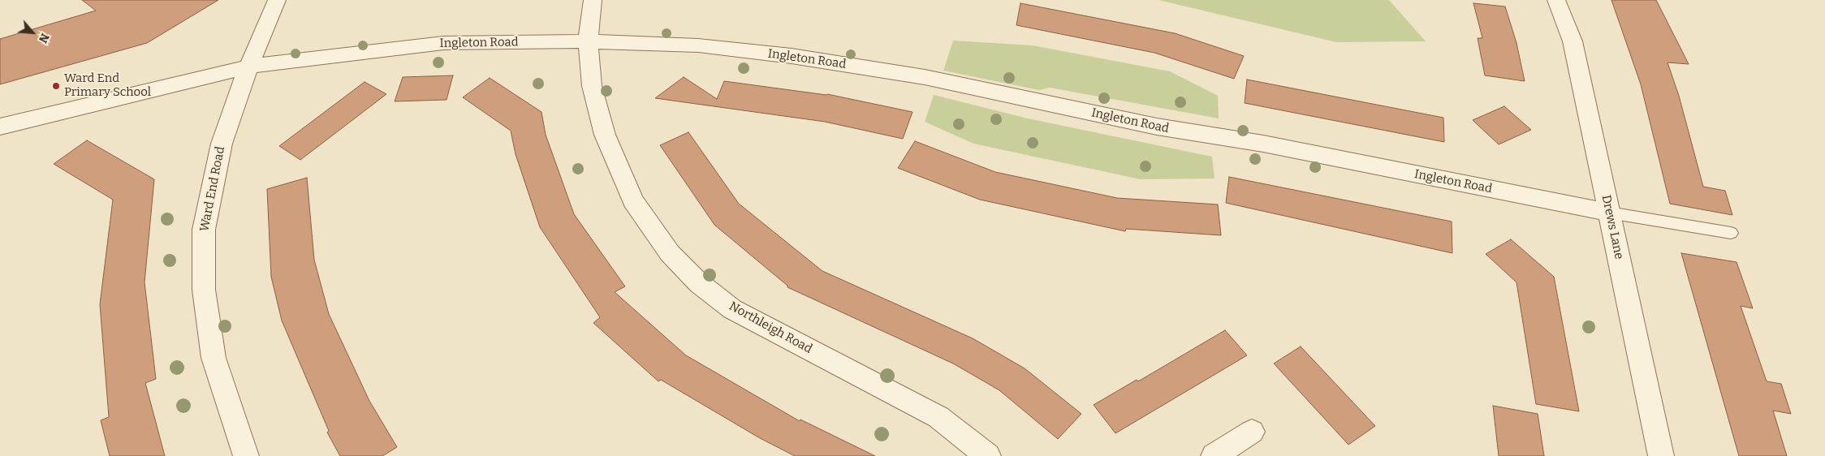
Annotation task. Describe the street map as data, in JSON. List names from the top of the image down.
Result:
{
  "streets": {
    "street": [
      "Ingleton Road",
      "Ward End Road",
      "Drews Lane",
      "Northleigh Road"
    ]
  },
  "crossings": [
    ["Ingleton Road", "Ward End Road"],
    ["Ingleton Road", "Drews Lane"],
    ["Ingleton Road", "Northleigh Road"]
  ],
  "places": ["Ward End Primary School"],
  "north": "bottom right"
}
